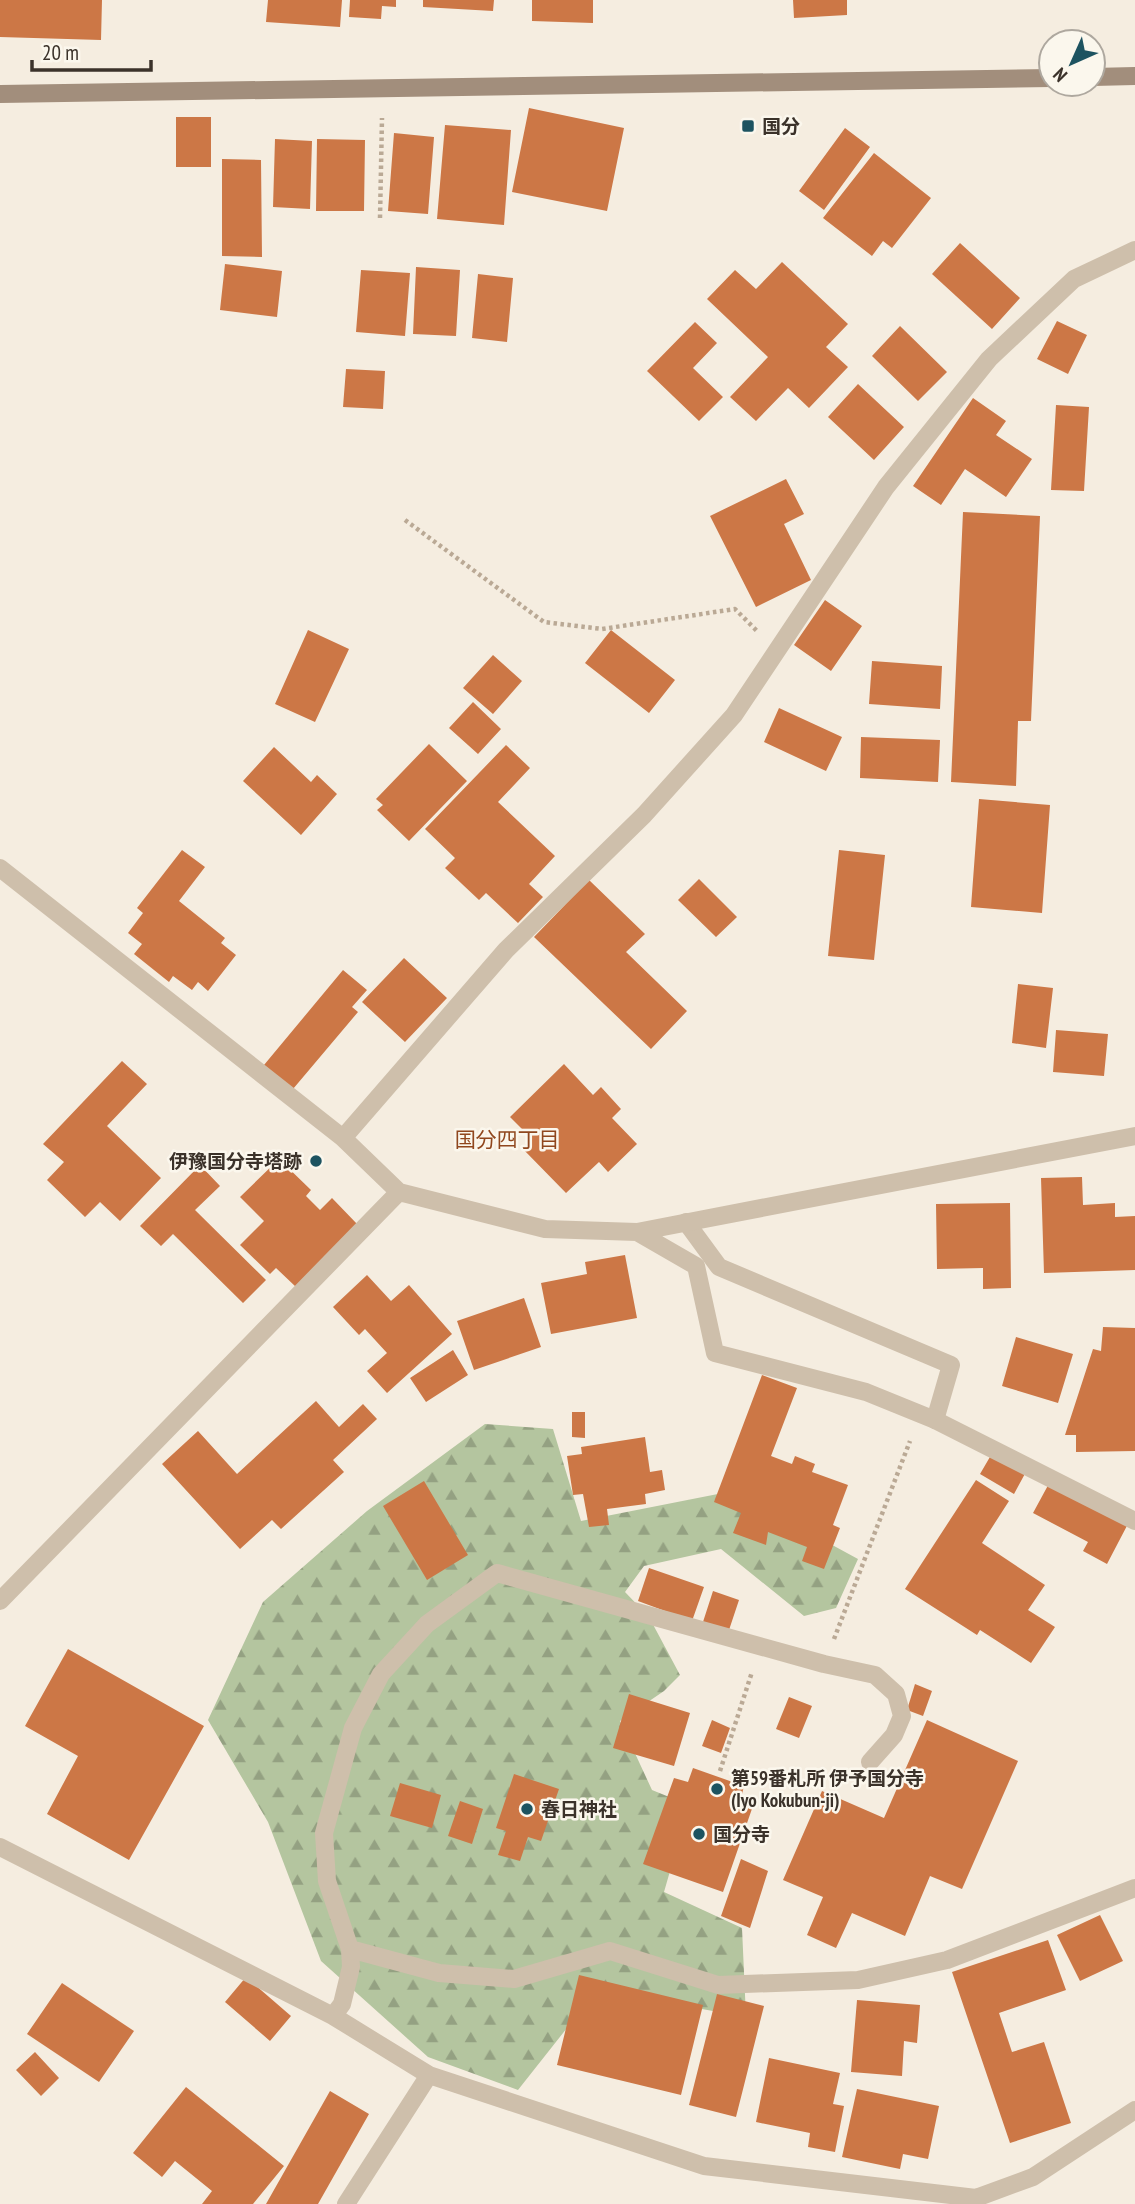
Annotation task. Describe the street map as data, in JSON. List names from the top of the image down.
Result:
{
  "districts": ["国分四丁目"],
  "places": {
    "transit": ["国分"],
    "other": [
      "伊豫国分寺塔跡",
      "第59番札所 伊予国分寺 (Iyo Kokubun-ji)",
      "春日神社",
      "国分寺"
    ]
  },
  "scale_bar": "20 m",
  "north": "bottom left"
}
